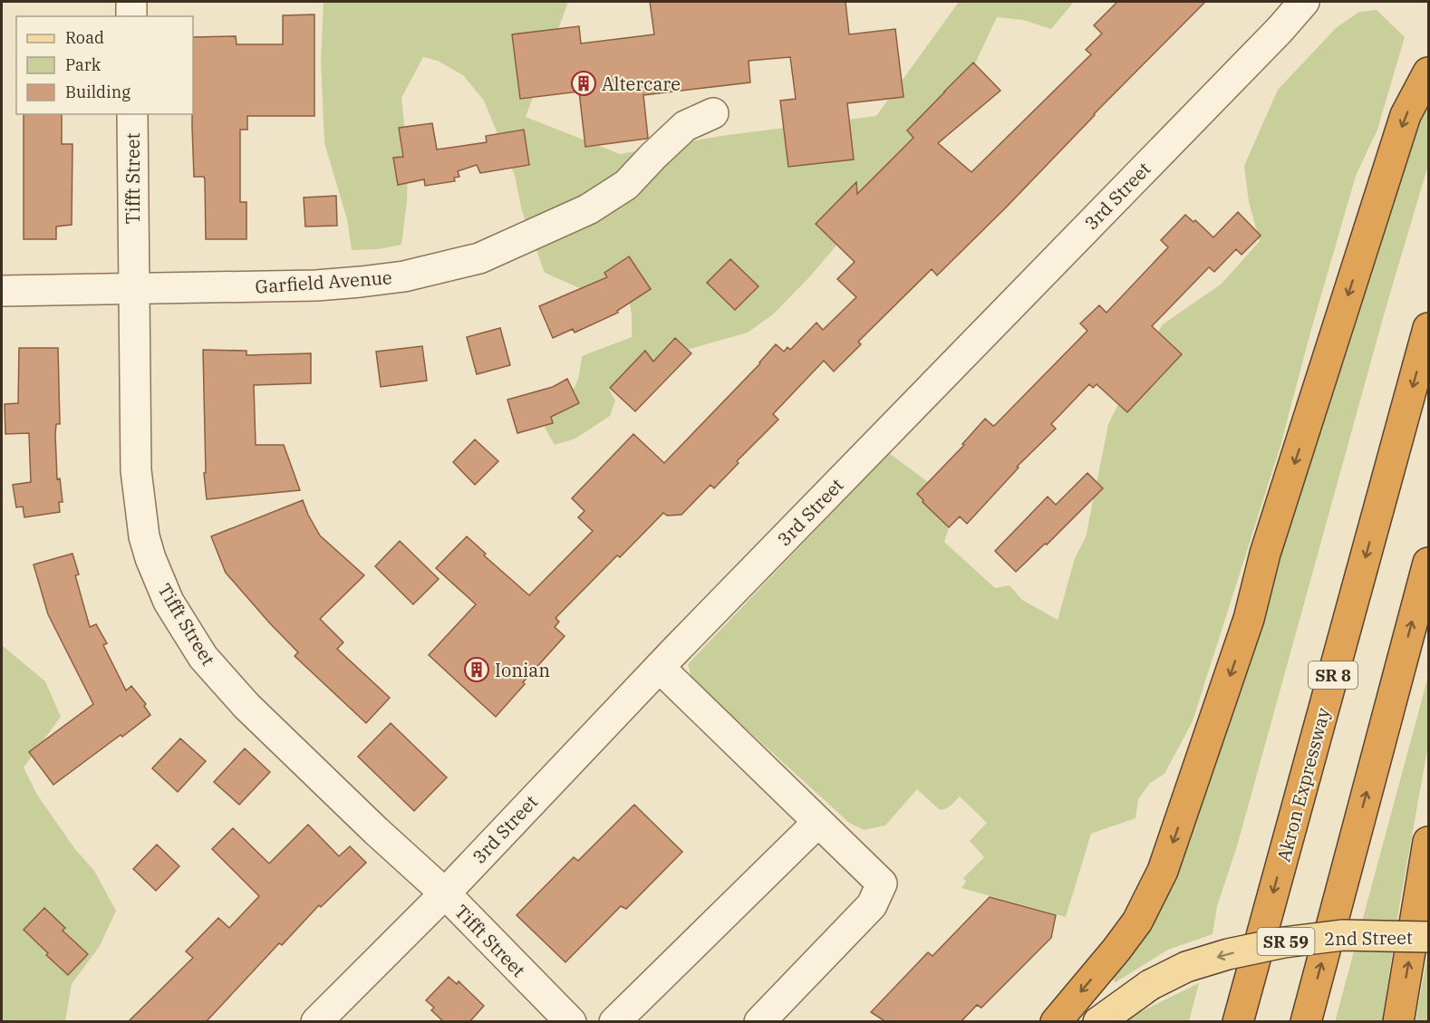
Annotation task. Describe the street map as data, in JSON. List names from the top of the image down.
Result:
{
  "streets": {
    "highway": ["SR 8", "Akron Expressway"],
    "main road": ["2nd Street", "SR 59"],
    "street": ["Tifft Street", "3rd Street", "Garfield Avenue"]
  },
  "crossings": [
    ["Tifft Street", "3rd Street"],
    ["Tifft Street", "Garfield Avenue"]
  ],
  "one_way": ["2nd Street"],
  "places": {
    "building": ["Altercare", "Ionian"]
  },
  "legend": ["Road", "Park", "Building"]
}
